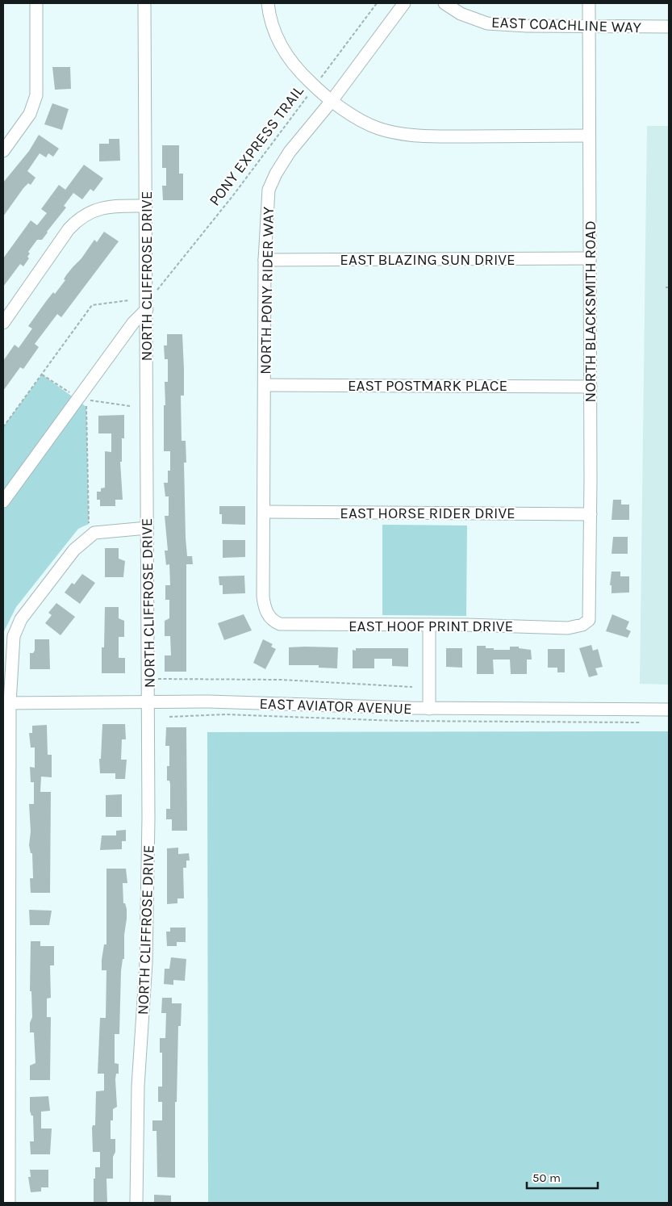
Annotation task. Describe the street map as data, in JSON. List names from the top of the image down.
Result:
{
  "streets": {
    "street": [
      "EAST COACHLINE WAY",
      "EAST BLAZING SUN DRIVE",
      "NORTH CLIFFROSE DRIVE",
      "NORTH PONY RIDER WAY",
      "NORTH BLACKSMITH ROAD",
      "EAST POSTMARK PLACE",
      "EAST HORSE RIDER DRIVE",
      "EAST HOOF PRINT DRIVE",
      "EAST AVIATOR AVENUE"
    ],
    "path": ["PONY EXPRESS TRAIL"]
  },
  "crossings": [
    ["EAST COACHLINE WAY", "NORTH BLACKSMITH ROAD"],
    ["PONY EXPRESS TRAIL", "NORTH CLIFFROSE DRIVE"],
    ["EAST BLAZING SUN DRIVE", "NORTH PONY RIDER WAY"],
    ["EAST BLAZING SUN DRIVE", "NORTH BLACKSMITH ROAD"],
    ["NORTH CLIFFROSE DRIVE", "EAST AVIATOR AVENUE"],
    ["NORTH PONY RIDER WAY", "EAST POSTMARK PLACE"],
    ["NORTH PONY RIDER WAY", "EAST HORSE RIDER DRIVE"],
    ["NORTH PONY RIDER WAY", "EAST HOOF PRINT DRIVE"],
    ["NORTH BLACKSMITH ROAD", "EAST POSTMARK PLACE"],
    ["NORTH BLACKSMITH ROAD", "EAST HORSE RIDER DRIVE"],
    ["NORTH BLACKSMITH ROAD", "EAST HOOF PRINT DRIVE"]
  ],
  "scale_bar": "50 m"
}
